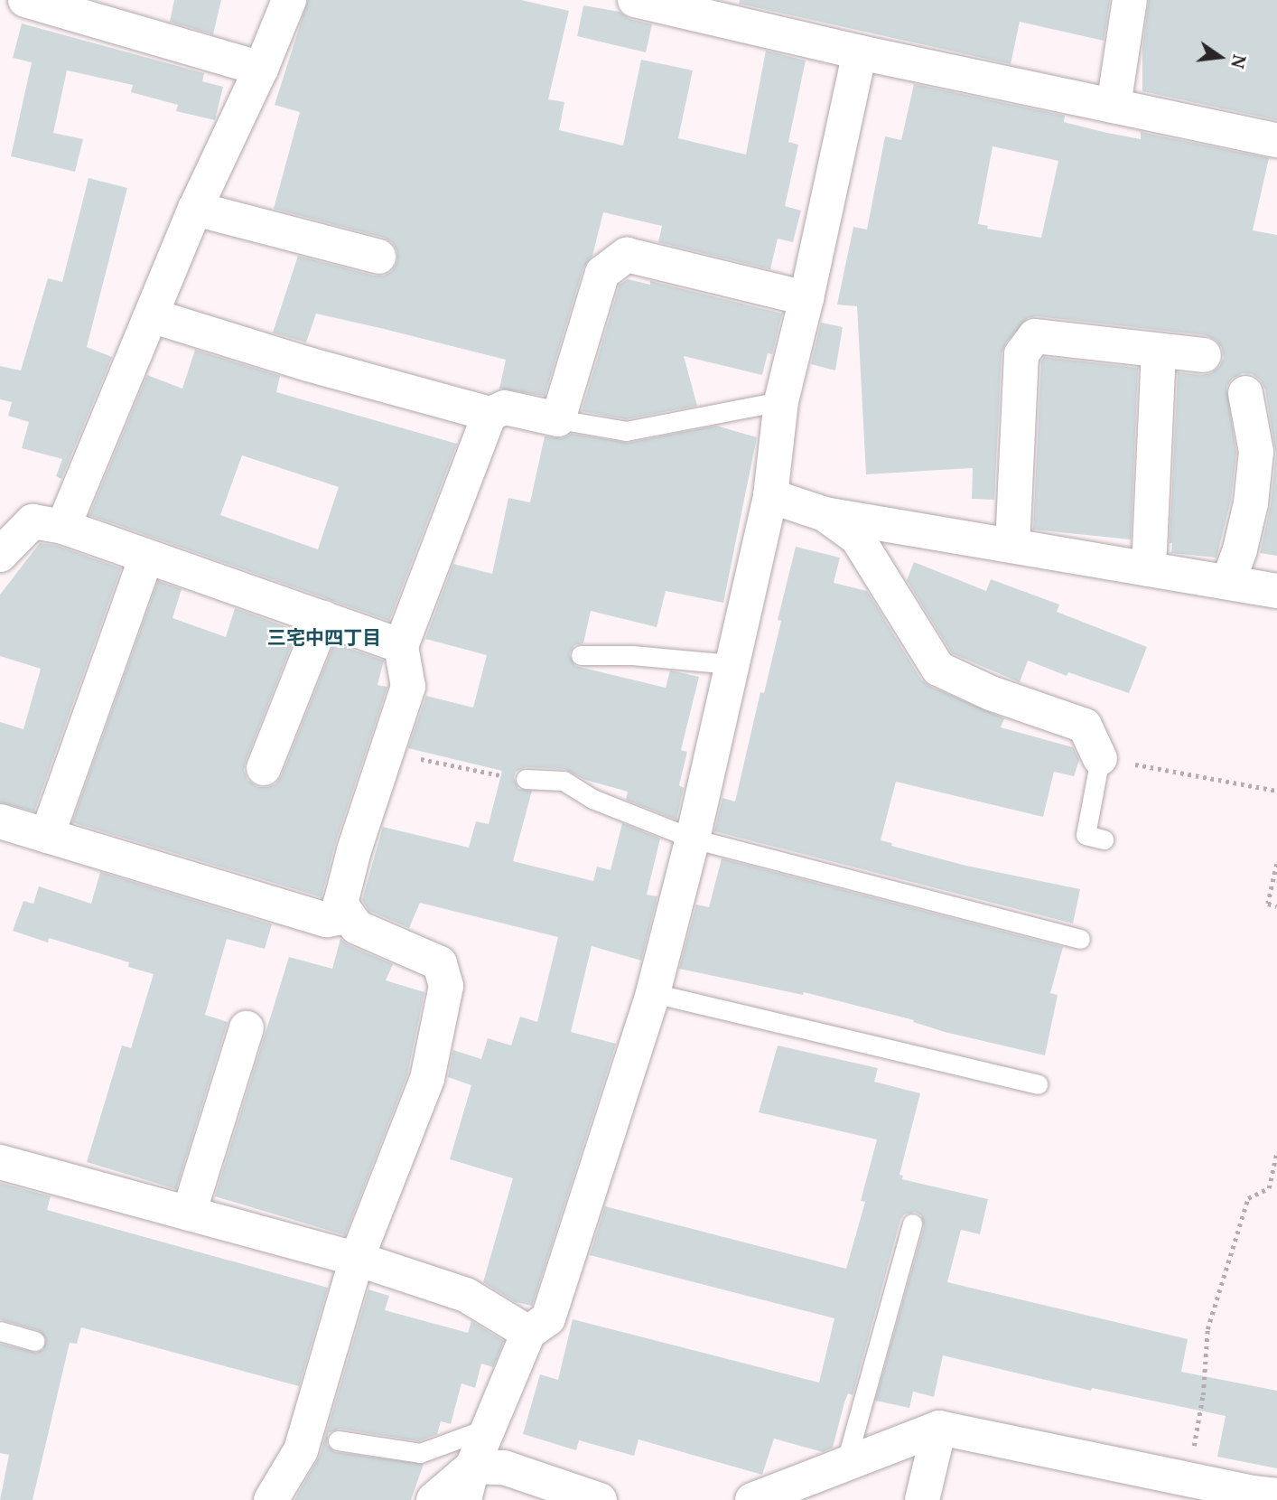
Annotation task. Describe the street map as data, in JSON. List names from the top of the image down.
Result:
{
  "districts": ["三宅中四丁目"],
  "north": "right"
}
